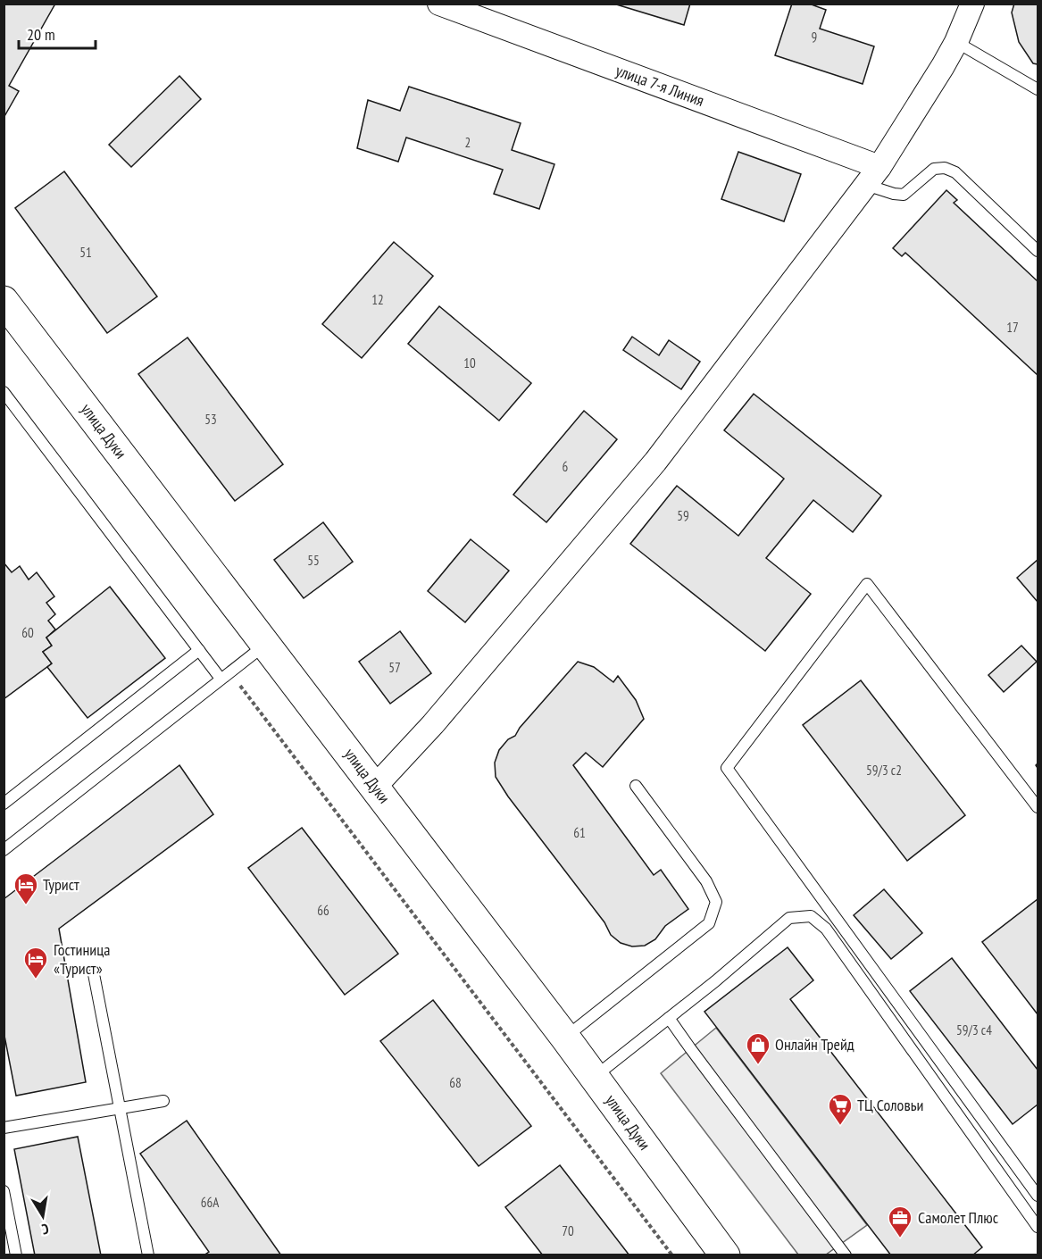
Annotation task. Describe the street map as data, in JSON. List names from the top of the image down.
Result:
{
  "streets": {
    "main road": ["улица Дуки"],
    "street": ["улица 7-я Линия"]
  },
  "places": {
    "hotel": ["Турист", "Гостиница «Турист»"],
    "shop": ["Онлайн Трейд"],
    "supermarket": ["ТЦ Соловьи"],
    "office": ["Самолет Плюс"]
  },
  "house_numbers": [
    "9",
    "2",
    "51",
    "12",
    "17",
    "10",
    "53",
    "6",
    "59",
    "55",
    "60",
    "57",
    "59/3 с2",
    "61",
    "66",
    "59/3 с4",
    "68",
    "66А",
    "70"
  ],
  "scale_bar": "20 m",
  "north": "bottom"
}
